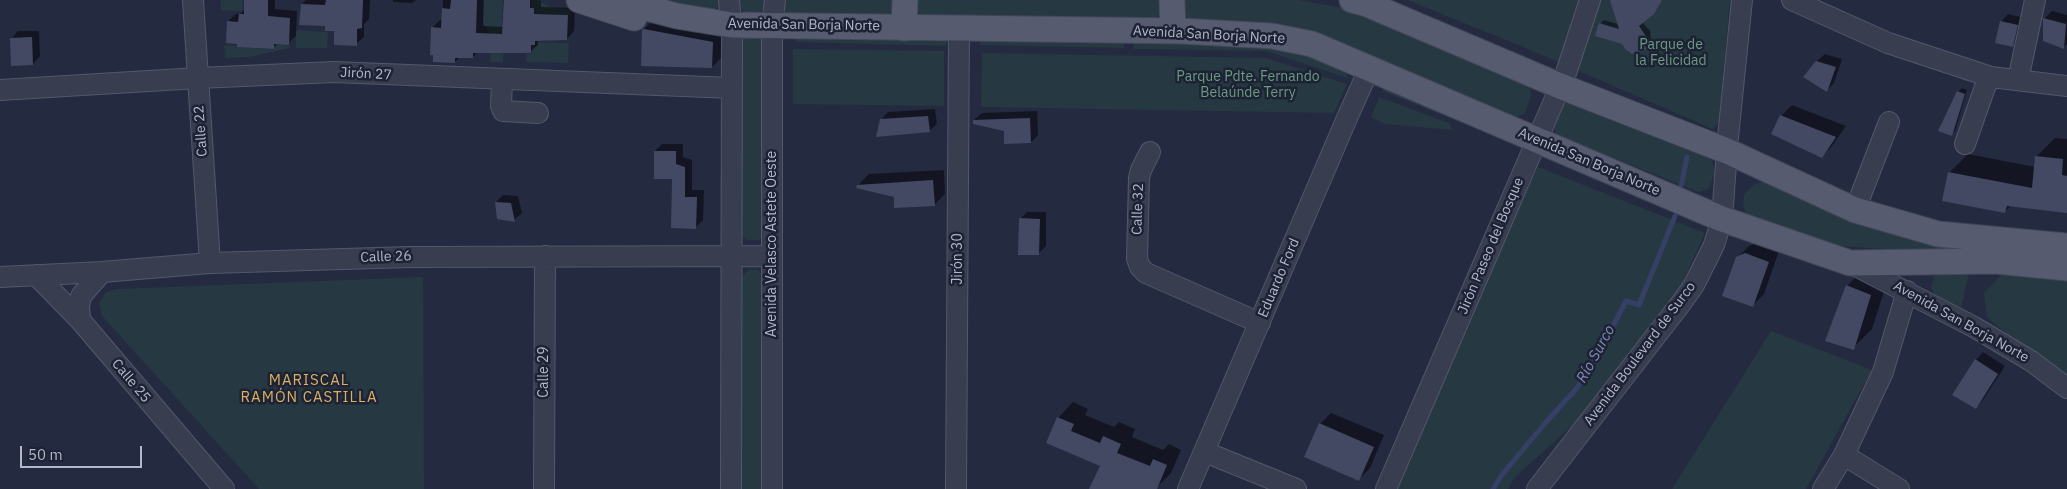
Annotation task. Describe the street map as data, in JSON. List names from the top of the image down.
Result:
{
  "streets": {
    "main road": ["Avenida San Borja Norte"],
    "street": [
      "Jirón 27",
      "Calle 22",
      "Calle 32",
      "Avenida Velasco Astete Oeste",
      "Jirón Paseo del Bosque",
      "Calle 26",
      "Jirón 30",
      "Eduardo Ford",
      "Avenida Boulevard de Surco",
      "Calle 29",
      "Calle 25"
    ]
  },
  "crossings": [
    ["Avenida San Borja Norte", "Avenida Velasco Astete Oeste"],
    ["Avenida San Borja Norte", "Jirón Paseo del Bosque"],
    ["Avenida San Borja Norte", "Jirón 30"],
    ["Avenida San Borja Norte", "Eduardo Ford"],
    ["Avenida San Borja Norte", "Avenida Boulevard de Surco"],
    ["Jirón 27", "Calle 22"],
    ["Calle 22", "Calle 26"],
    ["Calle 32", "Eduardo Ford"],
    ["Avenida Velasco Astete Oeste", "Calle 26"],
    ["Calle 26", "Calle 29"],
    ["Calle 26", "Calle 25"]
  ],
  "districts": ["MARISCAL RAMÓN CASTILLA"],
  "water": ["Río Surco"],
  "parks": ["Parque de la Felicidad", "Parque Pdte. Fernando Belaúnde Terry"],
  "scale_bar": "50 m"
}
